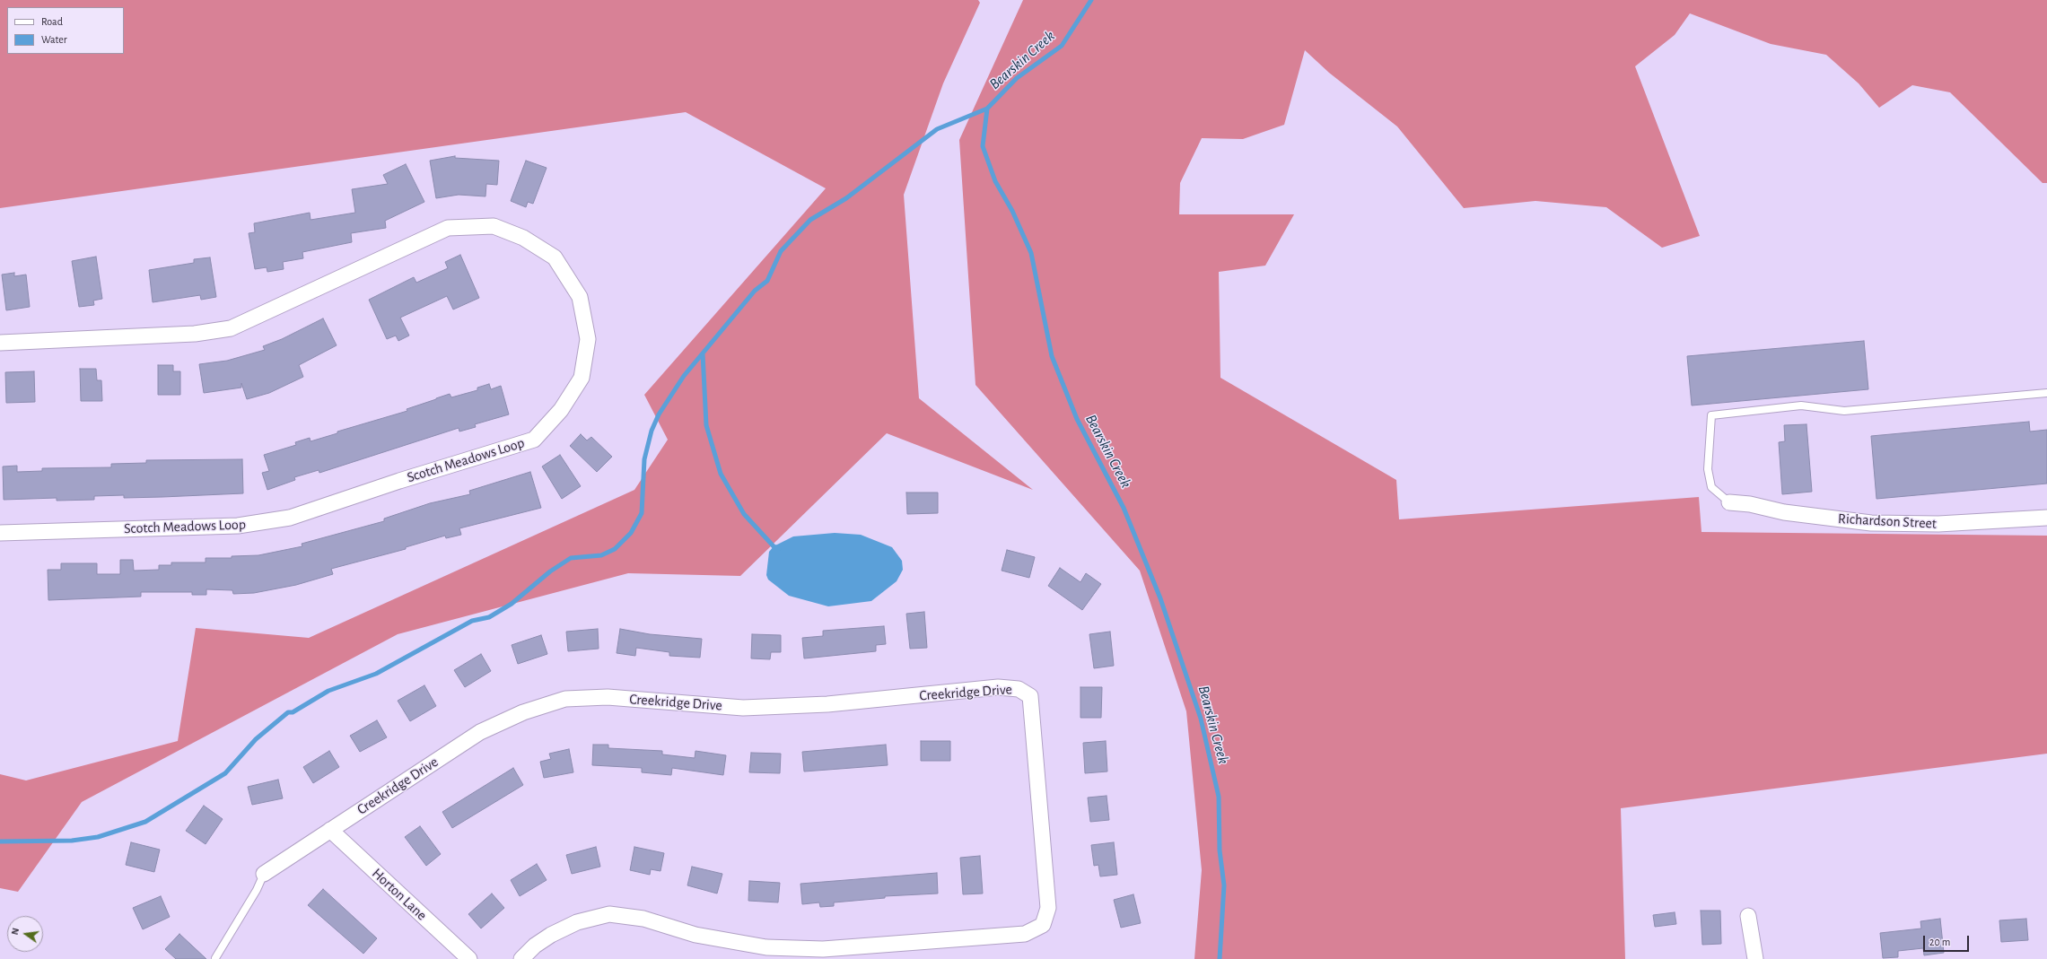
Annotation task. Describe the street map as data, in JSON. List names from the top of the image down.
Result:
{
  "streets": {
    "street": [
      "Scotch Meadows Loop",
      "Richardson Street",
      "Creekridge Drive",
      "Horton Lane"
    ]
  },
  "crossings": [
    ["Creekridge Drive", "Horton Lane"]
  ],
  "water": ["Bearskin Creek"],
  "legend": ["Road", "Water"],
  "scale_bar": "20 m",
  "north": "left"
}
